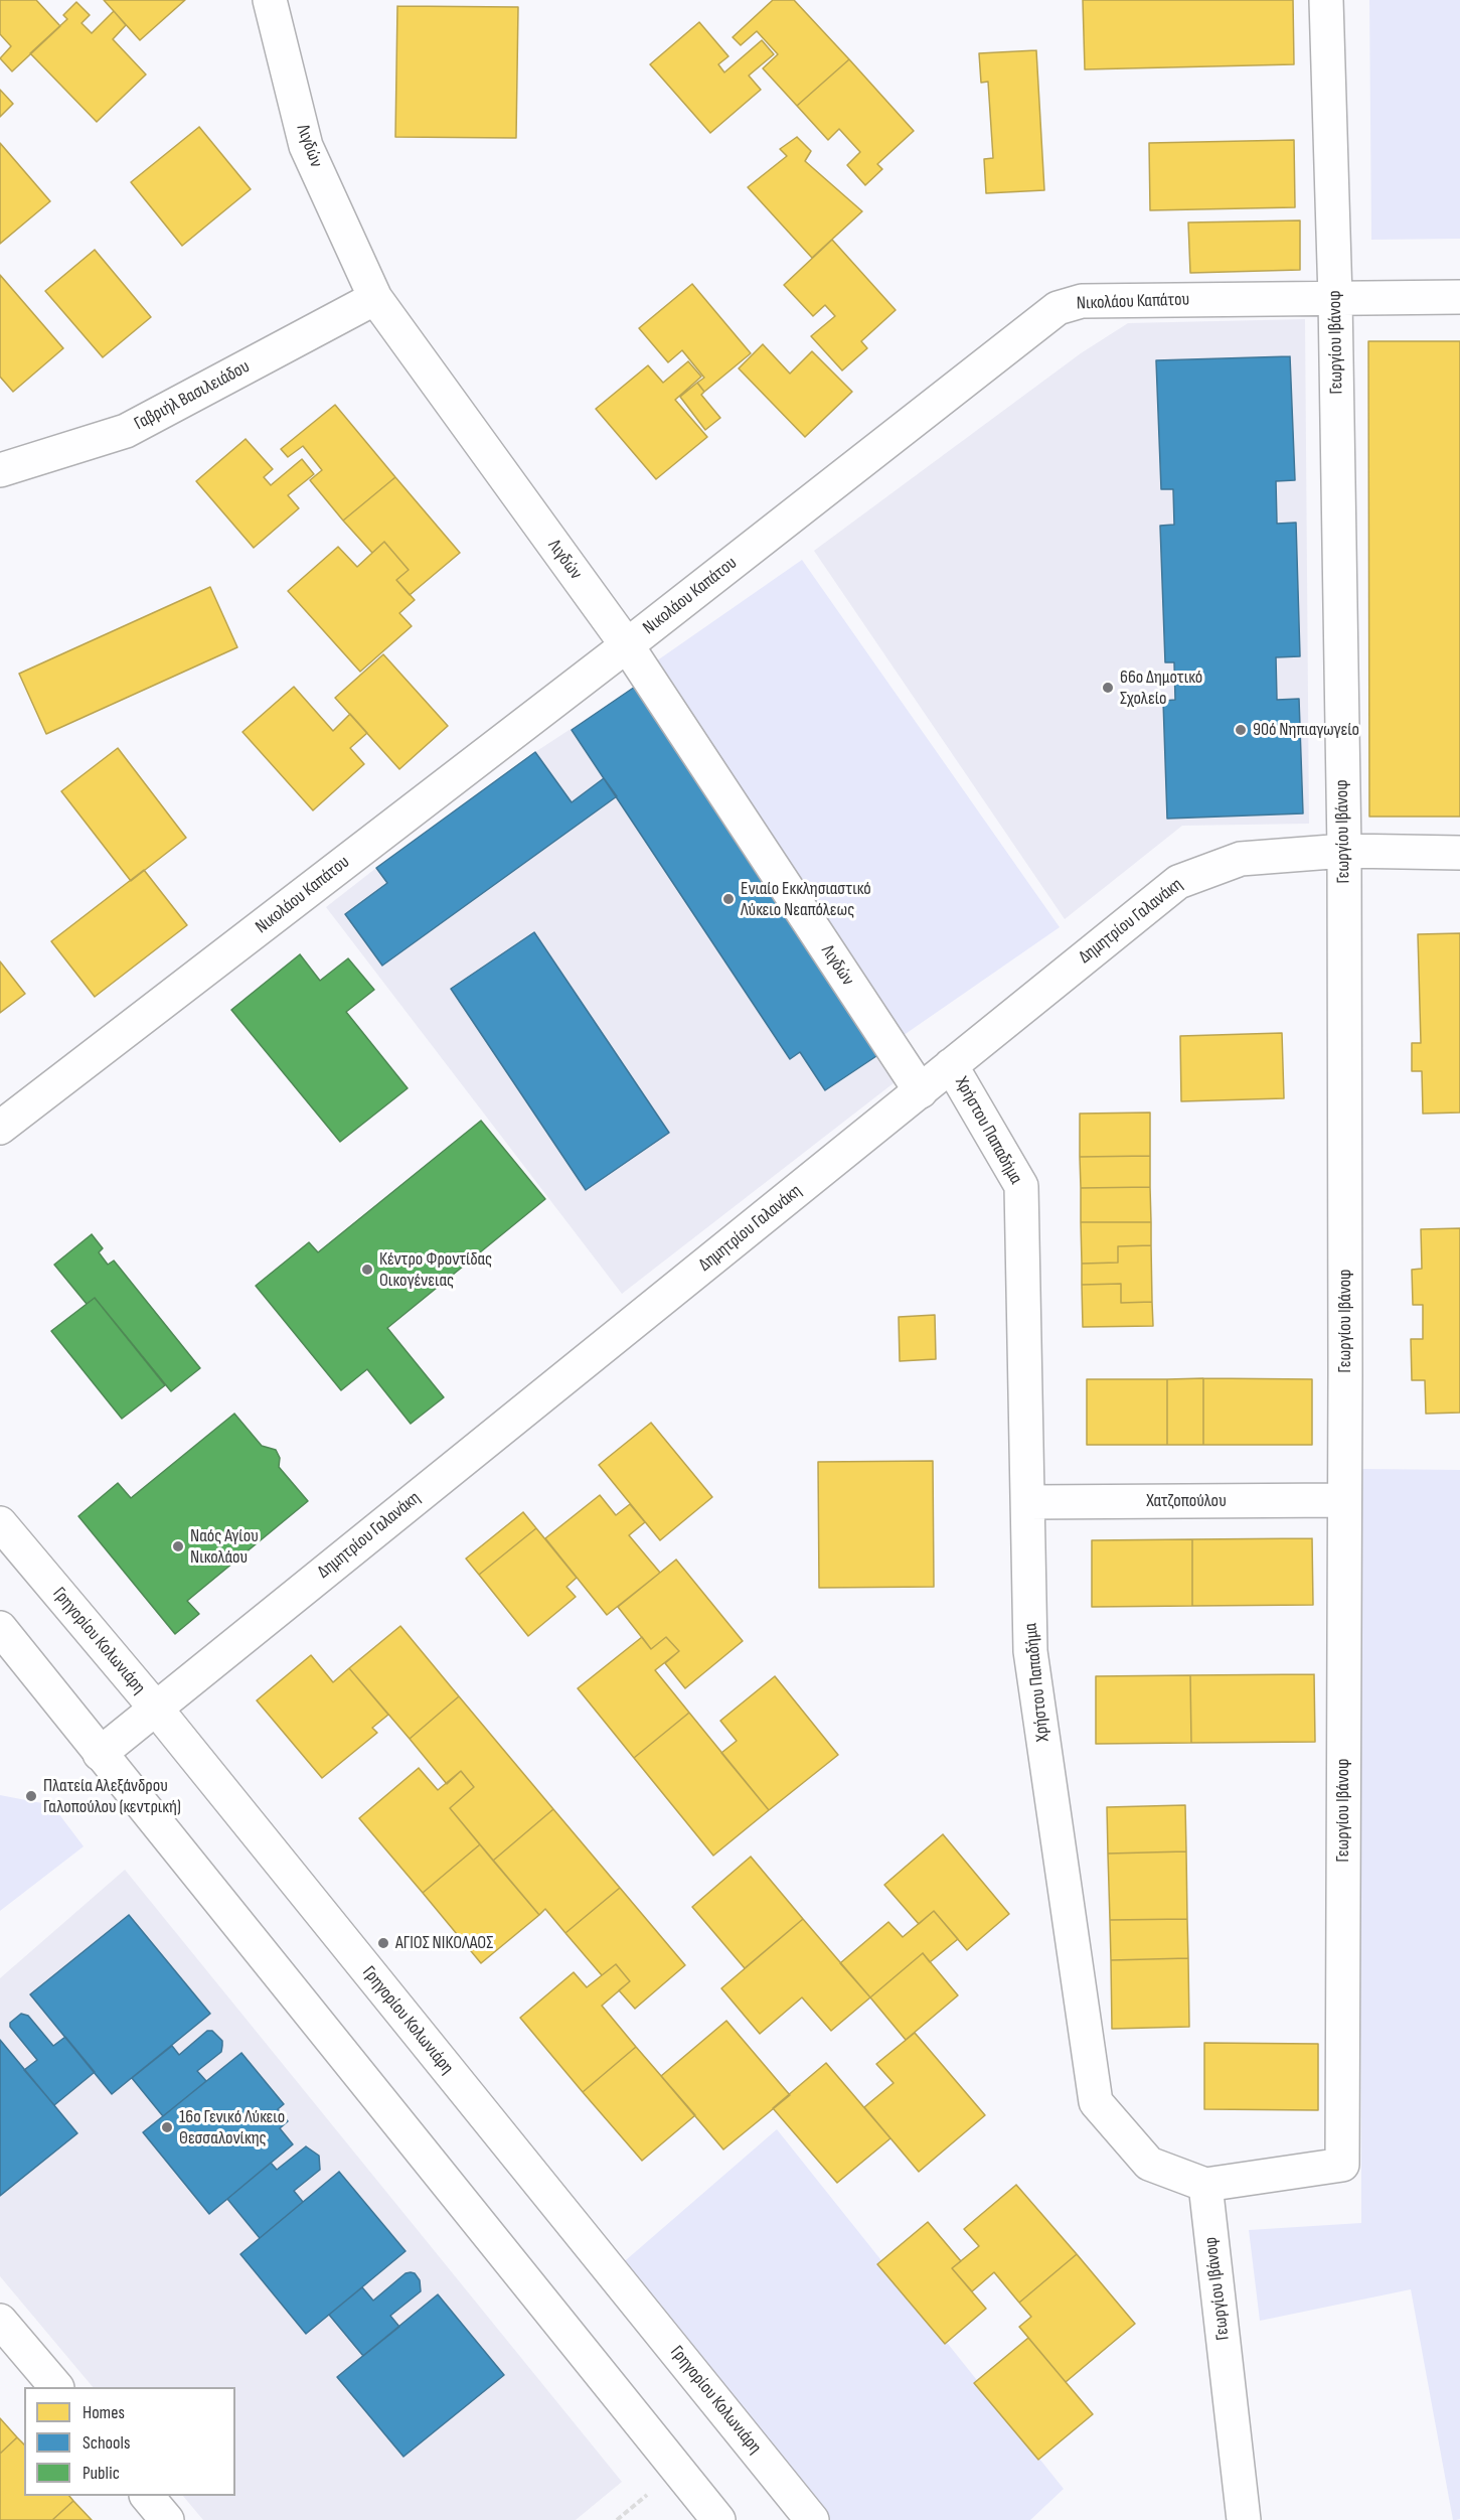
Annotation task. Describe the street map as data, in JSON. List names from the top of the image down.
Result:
{
  "streets": {
    "street": [
      "Λιγδών",
      "Νικολάου Καπάτου",
      "Γεωργίου Ιβάνοφ",
      "Γαβριήλ Βασιλειάδου",
      "Δημητρίου Γαλανάκη",
      "Χρήστου Παπαδήμα",
      "Χατζοπούλου",
      "Γρηγορίου Κολωνιάρη"
    ]
  },
  "crossings": [
    ["Λιγδών", "Νικολάου Καπάτου"],
    ["Λιγδών", "Γαβριήλ Βασιλειάδου"],
    ["Λιγδών", "Δημητρίου Γαλανάκη"],
    ["Νικολάου Καπάτου", "Γεωργίου Ιβάνοφ"],
    ["Γεωργίου Ιβάνοφ", "Δημητρίου Γαλανάκη"],
    ["Γεωργίου Ιβάνοφ", "Χρήστου Παπαδήμα"],
    ["Γεωργίου Ιβάνοφ", "Χατζοπούλου"],
    ["Δημητρίου Γαλανάκη", "Χρήστου Παπαδήμα"],
    ["Δημητρίου Γαλανάκη", "Γρηγορίου Κολωνιάρη"],
    ["Χρήστου Παπαδήμα", "Χατζοπούλου"]
  ],
  "places": [
    "66ο Δημοτικό Σχολείο",
    "90ό Νηπιαγωγείο",
    "Ενιαίο Εκκλησιαστικό Λύκειο Νεαπόλεως",
    "Κέντρο Φροντίδας Οικογένειας",
    "Ναός Αγίου Νικολάου",
    "Πλατεία Αλεξάνδρου Γαλοπούλου (κεντρική)",
    "ΑΓΙΟΣ ΝΙΚΟΛΑΟΣ",
    "16ο Γενικό Λύκειο Θεσσαλονίκης"
  ],
  "legend": ["Homes", "Schools", "Public"]
}
